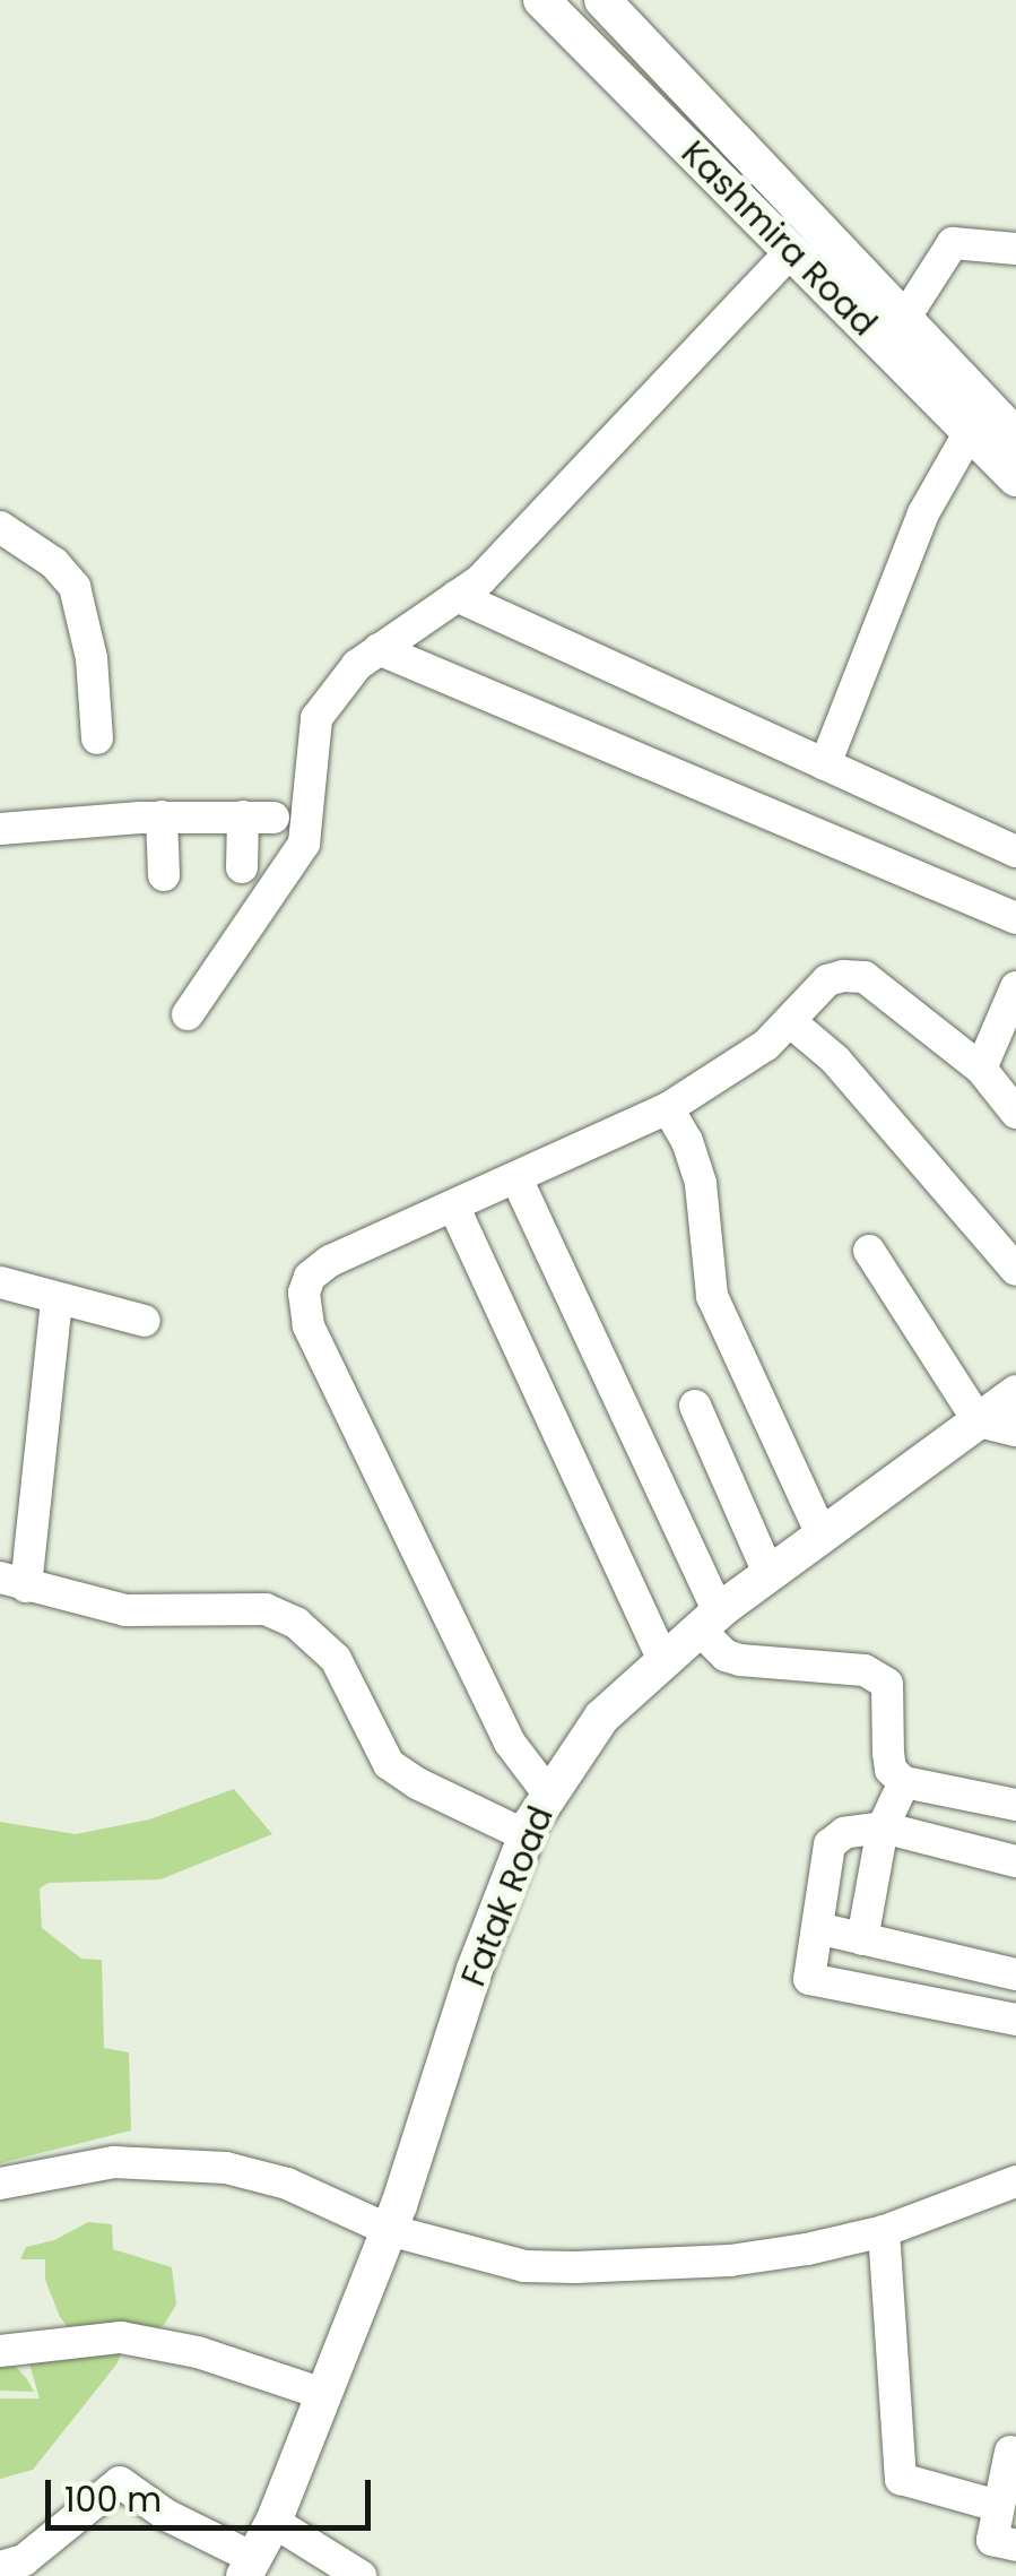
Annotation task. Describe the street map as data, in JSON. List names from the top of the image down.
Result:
{
  "streets": {
    "main road": ["Kashmira Road", "Fatak Road"]
  },
  "scale_bar": "100 m"
}
